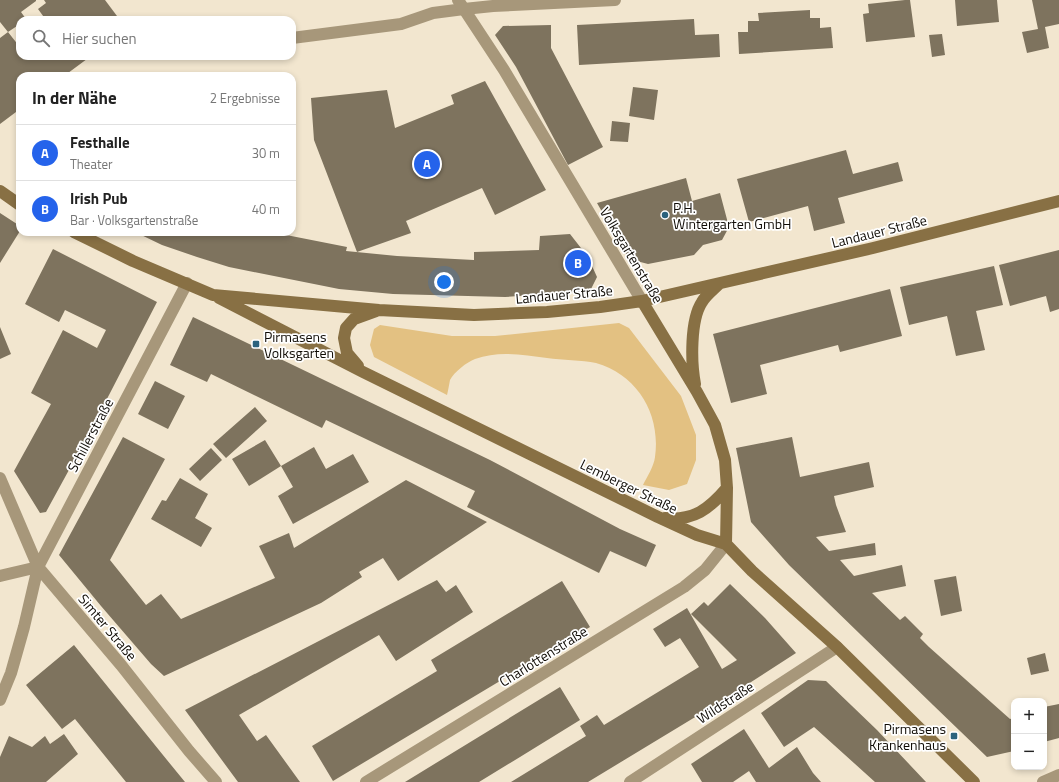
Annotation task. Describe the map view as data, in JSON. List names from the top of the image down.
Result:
{
  "streets": {
    "main road": ["Landauer Straße", "Volksgartenstraße", "Lemberger Straße"],
    "street": [
      "Schillerstraße",
      "Simter Straße",
      "Charlottenstraße",
      "Wildstraße"
    ]
  },
  "crossings": [
    ["Landauer Straße", "Volksgartenstraße"],
    ["Landauer Straße", "Schillerstraße"],
    ["Landauer Straße", "Lemberger Straße"],
    ["Volksgartenstraße", "Lemberger Straße"],
    ["Volksgartenstraße", "Charlottenstraße"],
    ["Schillerstraße", "Simter Straße"],
    ["Lemberger Straße", "Charlottenstraße"],
    ["Lemberger Straße", "Wildstraße"]
  ],
  "places": {
    "other": ["P.H. Wintergarten GmbH"],
    "transit": ["Pirmasens Volksgarten", "Pirmasens Krankenhaus"]
  },
  "page": {
    "search": "Hier suchen",
    "heading": ["In der Nähe", "2 Ergebnisse"],
    "list": [
      {
        "mark": "A",
        "name": "Festhalle",
        "note": "Theater",
        "value": "30 m"
      },
      {
        "mark": "B",
        "name": "Irish Pub",
        "note": "Bar · Volksgartenstraße",
        "value": "40 m"
      }
    ],
    "pins": ["A", "B"],
    "map_buttons": ["+", "−"]
  }
}
